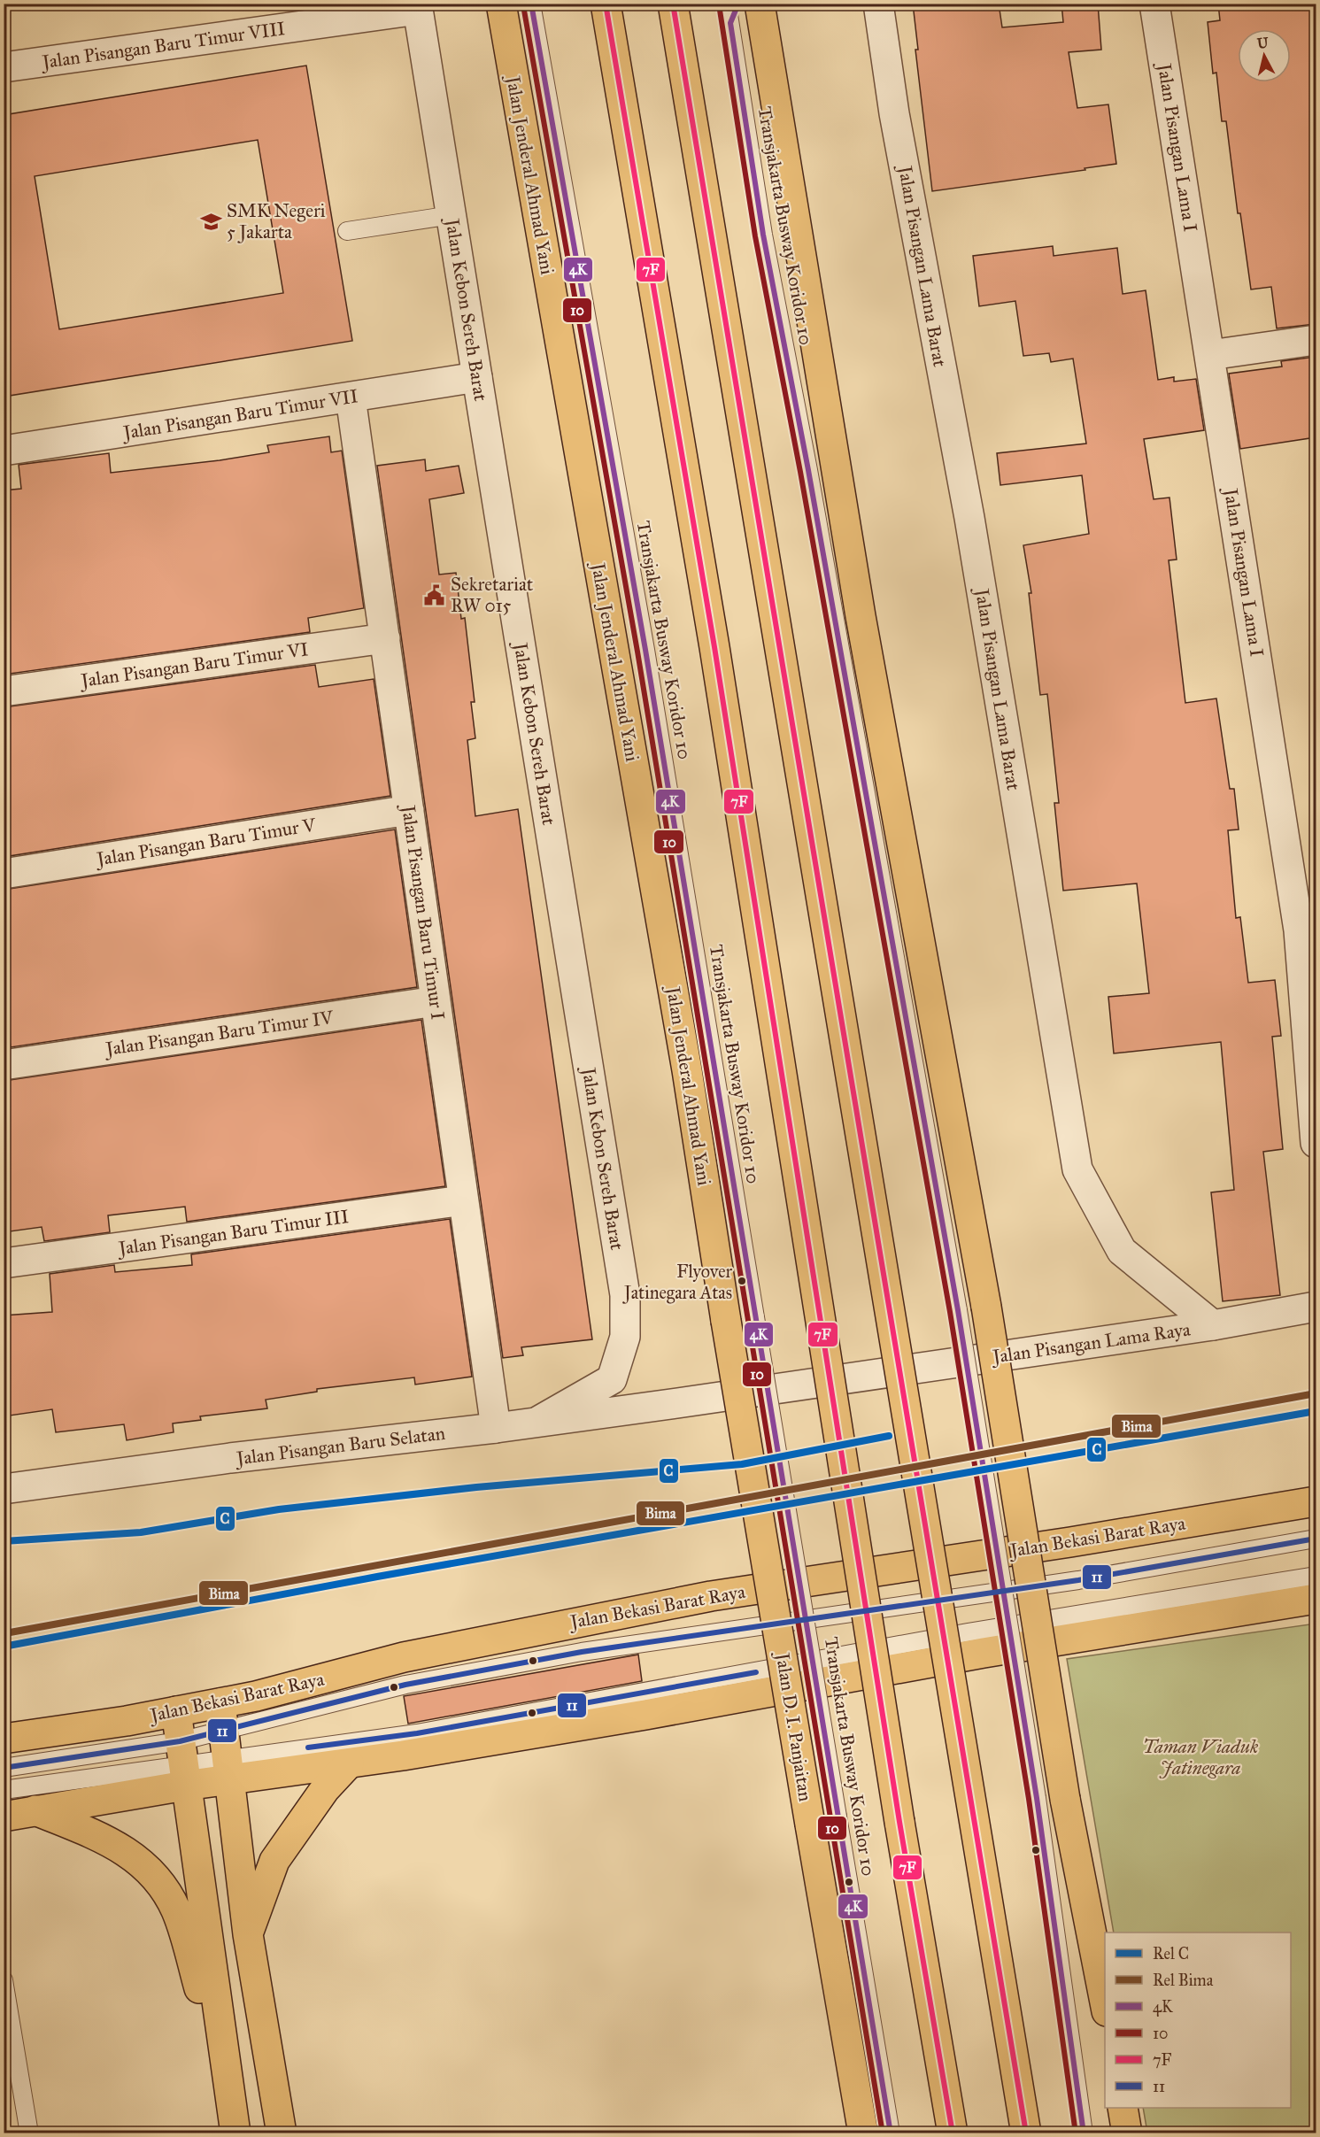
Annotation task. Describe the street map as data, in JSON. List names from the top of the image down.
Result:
{
  "streets": {
    "main road": ["Jalan Jenderal Ahmad Yani", "Jalan Bekasi Barat Raya", "Jalan D. I. Panjaitan"],
    "street": [
      "Jalan Pisangan Baru Timur VIII",
      "Jalan Pisangan Lama I",
      "Jalan Pisangan Lama Barat",
      "Jalan Kebon Sereh Barat",
      "Jalan Pisangan Baru Timur VII",
      "Jalan Pisangan Baru Timur VI",
      "Jalan Pisangan Baru Timur V",
      "Jalan Pisangan Baru Timur I",
      "Jalan Pisangan Baru Timur IV",
      "Jalan Pisangan Baru Timur III",
      "Jalan Pisangan Lama Raya",
      "Jalan Pisangan Baru Selatan"
    ],
    "lane": ["Transjakarta Busway Koridor 10"]
  },
  "crossings": [
    ["Jalan Pisangan Baru Timur VIII", "Jalan Kebon Sereh Barat"],
    ["Jalan Jenderal Ahmad Yani", "Jalan D. I. Panjaitan"],
    ["Jalan Pisangan Lama Barat", "Jalan Pisangan Lama Raya"],
    ["Jalan Kebon Sereh Barat", "Jalan Pisangan Baru Timur VII"],
    ["Jalan Kebon Sereh Barat", "Jalan Pisangan Baru Selatan"],
    ["Jalan Pisangan Baru Timur VII", "Jalan Pisangan Baru Timur I"],
    ["Jalan Pisangan Baru Timur VI", "Jalan Pisangan Baru Timur I"],
    ["Jalan Pisangan Baru Timur V", "Jalan Pisangan Baru Timur I"],
    ["Jalan Pisangan Baru Timur I", "Jalan Pisangan Baru Timur IV"],
    ["Jalan Pisangan Baru Timur I", "Jalan Pisangan Baru Timur III"],
    ["Jalan Pisangan Baru Timur I", "Jalan Pisangan Baru Selatan"],
    ["Jalan Pisangan Lama Raya", "Jalan Pisangan Baru Selatan"]
  ],
  "parks": ["Taman Viaduk Jatinegara"],
  "places": {
    "school or university": ["SMK Negeri 5 Jakarta"],
    "public building": ["Sekretariat RW 015"],
    "other": ["Flyover Jatinegara Atas"]
  },
  "lines": [
    "transit line 4K",
    "transit line 7F",
    "transit line 10",
    "rail line Bima",
    "rail line C",
    "transit line 11"
  ],
  "legend": [
    "Rel C",
    "Rel Bima",
    "4K",
    "10",
    "7F",
    "11"
  ],
  "north": "top"
}
